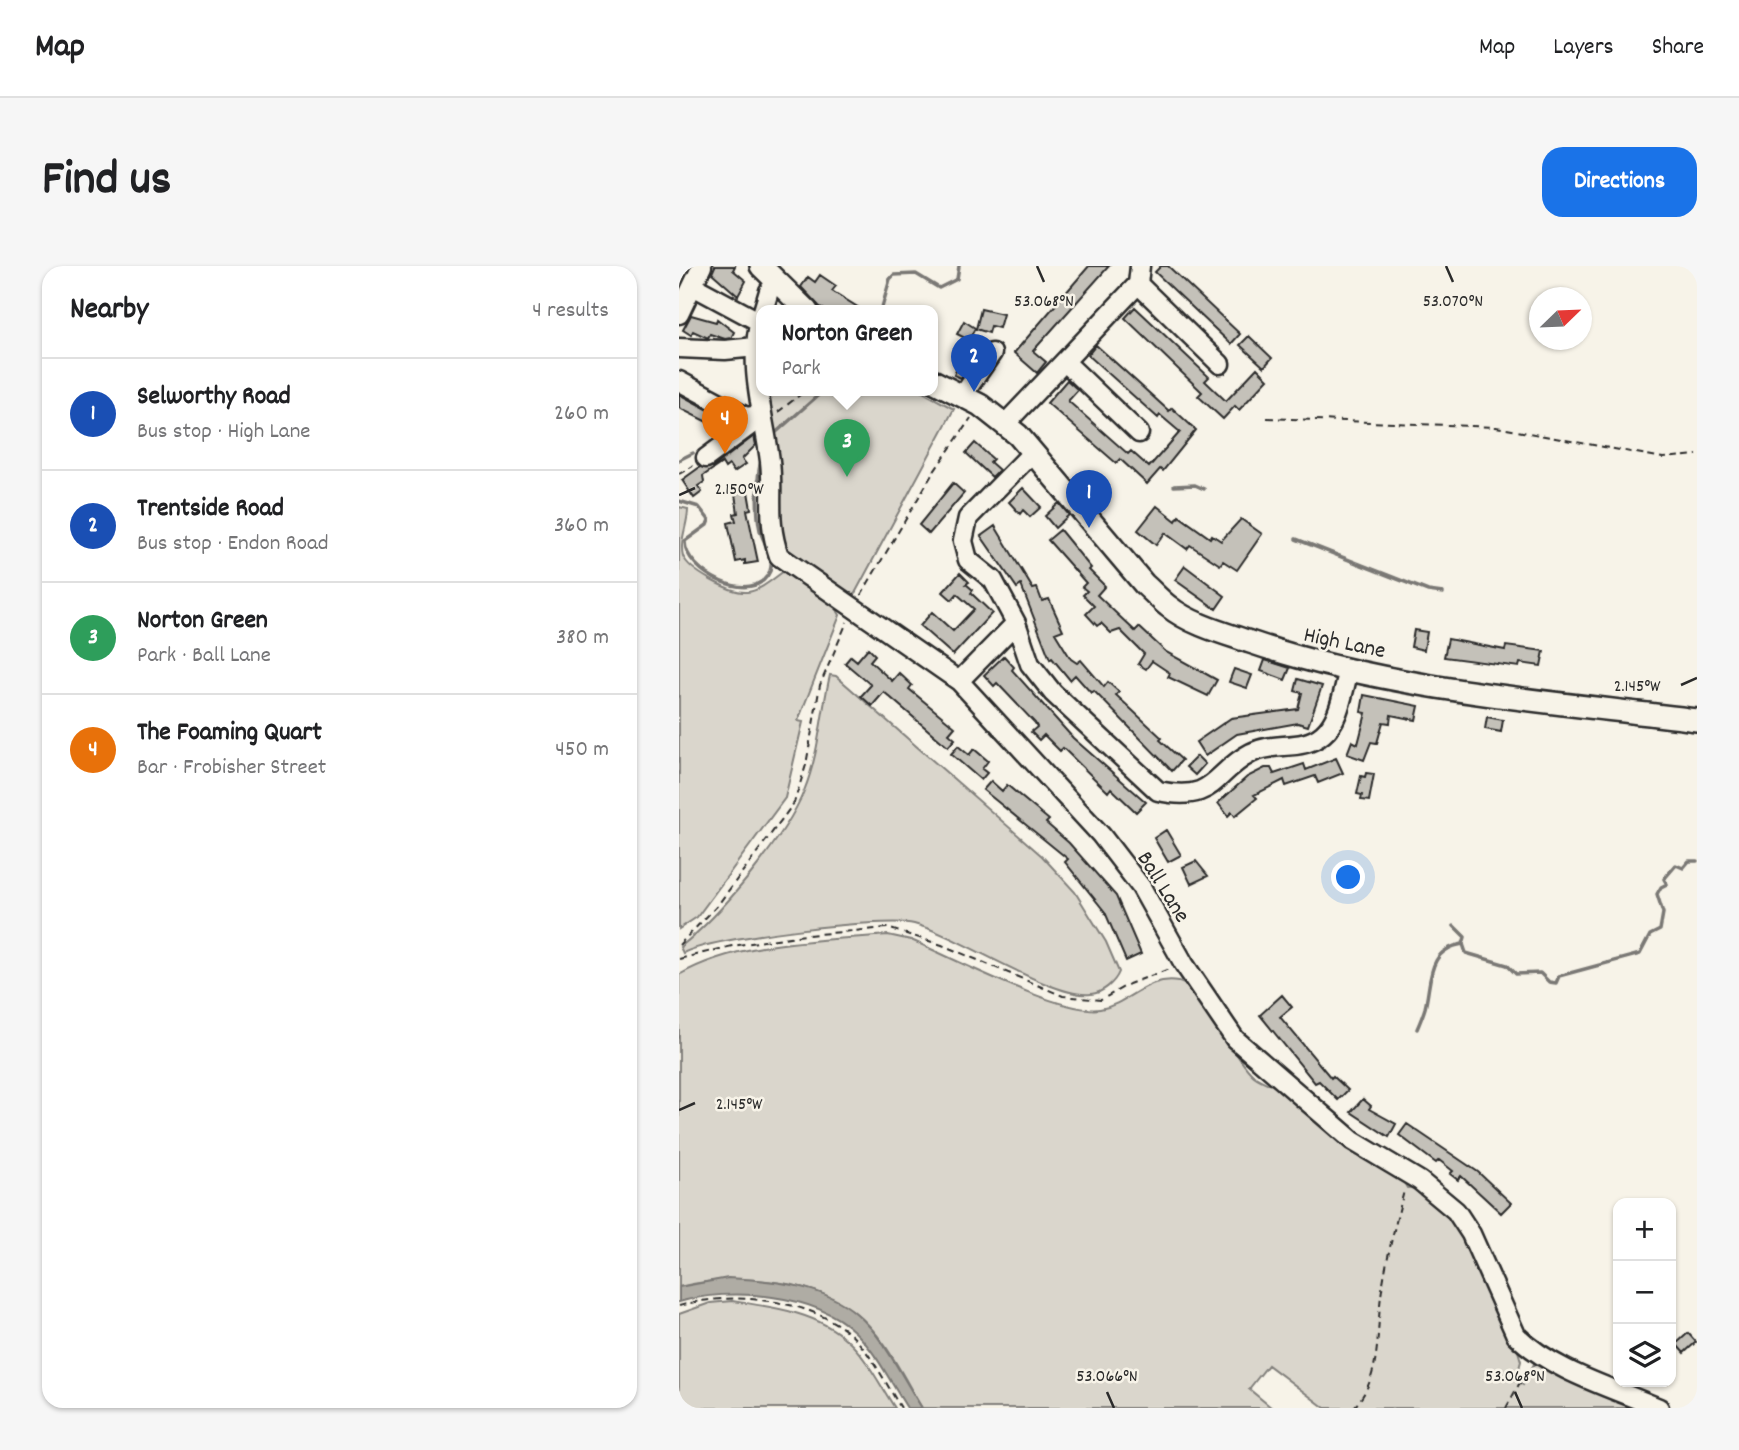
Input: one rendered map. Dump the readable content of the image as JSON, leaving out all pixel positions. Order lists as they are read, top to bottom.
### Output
{
  "streets": {
    "main road": ["High Lane"],
    "street": ["Ball Lane"]
  },
  "north": "top right",
  "page": {
    "header": "Map",
    "nav": ["Map", "Layers", "Share"],
    "title": "Find us",
    "buttons": "Directions",
    "heading": ["Nearby", "4 results"],
    "popup": ["Norton Green", "Park"],
    "pins": [
      "2",
      "4",
      "3",
      "1"
    ],
    "list": [
      {
        "mark": "1",
        "name": "Selworthy Road",
        "note": "Bus stop · High Lane",
        "value": "260 m"
      },
      {
        "mark": "2",
        "name": "Trentside Road",
        "note": "Bus stop · Endon Road",
        "value": "360 m"
      },
      {
        "mark": "3",
        "name": "Norton Green",
        "note": "Park · Ball Lane",
        "value": "380 m"
      },
      {
        "mark": "4",
        "name": "The Foaming Quart",
        "note": "Bar · Frobisher Street",
        "value": "450 m"
      }
    ],
    "map_buttons": ["+", "−"]
  },
  "coordinates": [
    "53.068°N",
    "53.070°N",
    "2.150°W",
    "2.145°W",
    "53.066°N"
  ]
}
